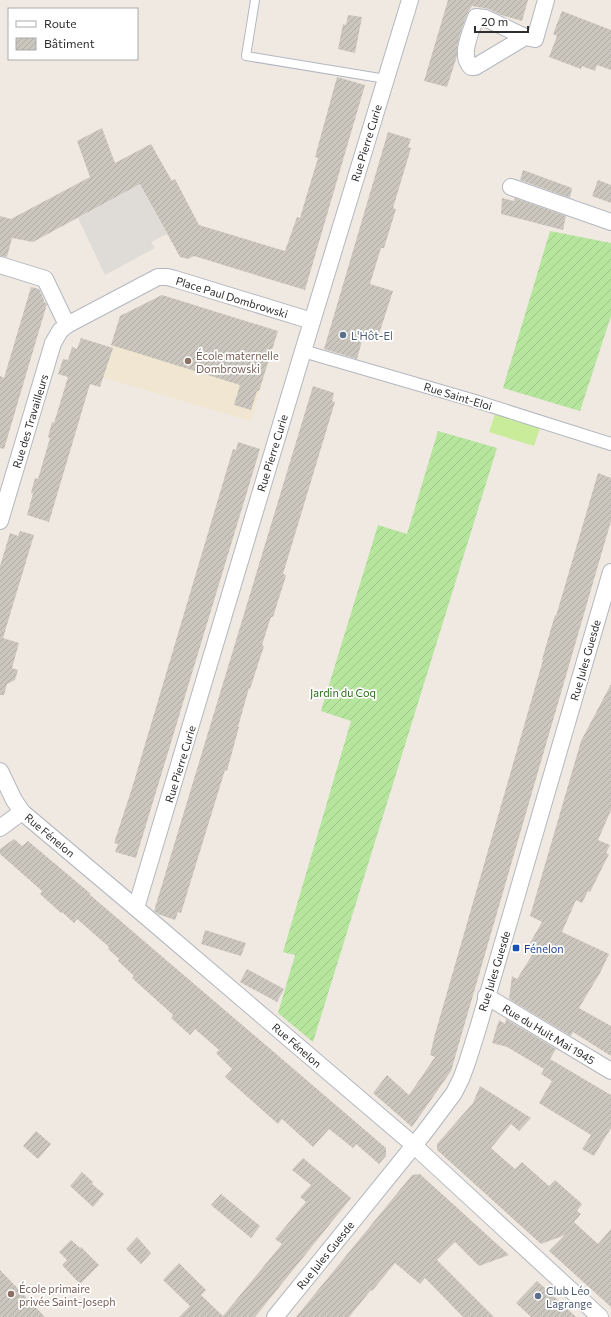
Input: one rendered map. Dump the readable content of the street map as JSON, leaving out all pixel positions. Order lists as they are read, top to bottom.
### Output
{
  "streets": {
    "street": [
      "Rue Pierre Curie",
      "Place Paul Dombrowski",
      "Rue Saint-Eloi",
      "Rue des Travailleurs",
      "Rue Jules Guesde",
      "Rue Fénelon",
      "Rue du Huit Mai 1945"
    ]
  },
  "crossings": [
    ["Rue Pierre Curie", "Place Paul Dombrowski"],
    ["Rue Pierre Curie", "Rue Saint-Eloi"],
    ["Rue Pierre Curie", "Rue Fénelon"],
    ["Place Paul Dombrowski", "Rue des Travailleurs"],
    ["Rue Jules Guesde", "Rue Fénelon"],
    ["Rue Jules Guesde", "Rue du Huit Mai 1945"]
  ],
  "parks": ["Jardin du Coq"],
  "places": {
    "other": [
      "L'Hôt-El",
      "École maternelle Dombrowski",
      "École primaire privée Saint-Joseph",
      "Club Léo Lagrange"
    ],
    "transit": ["Fénelon"]
  },
  "legend": ["Route", "Bâtiment"],
  "scale_bar": "20 m"
}
